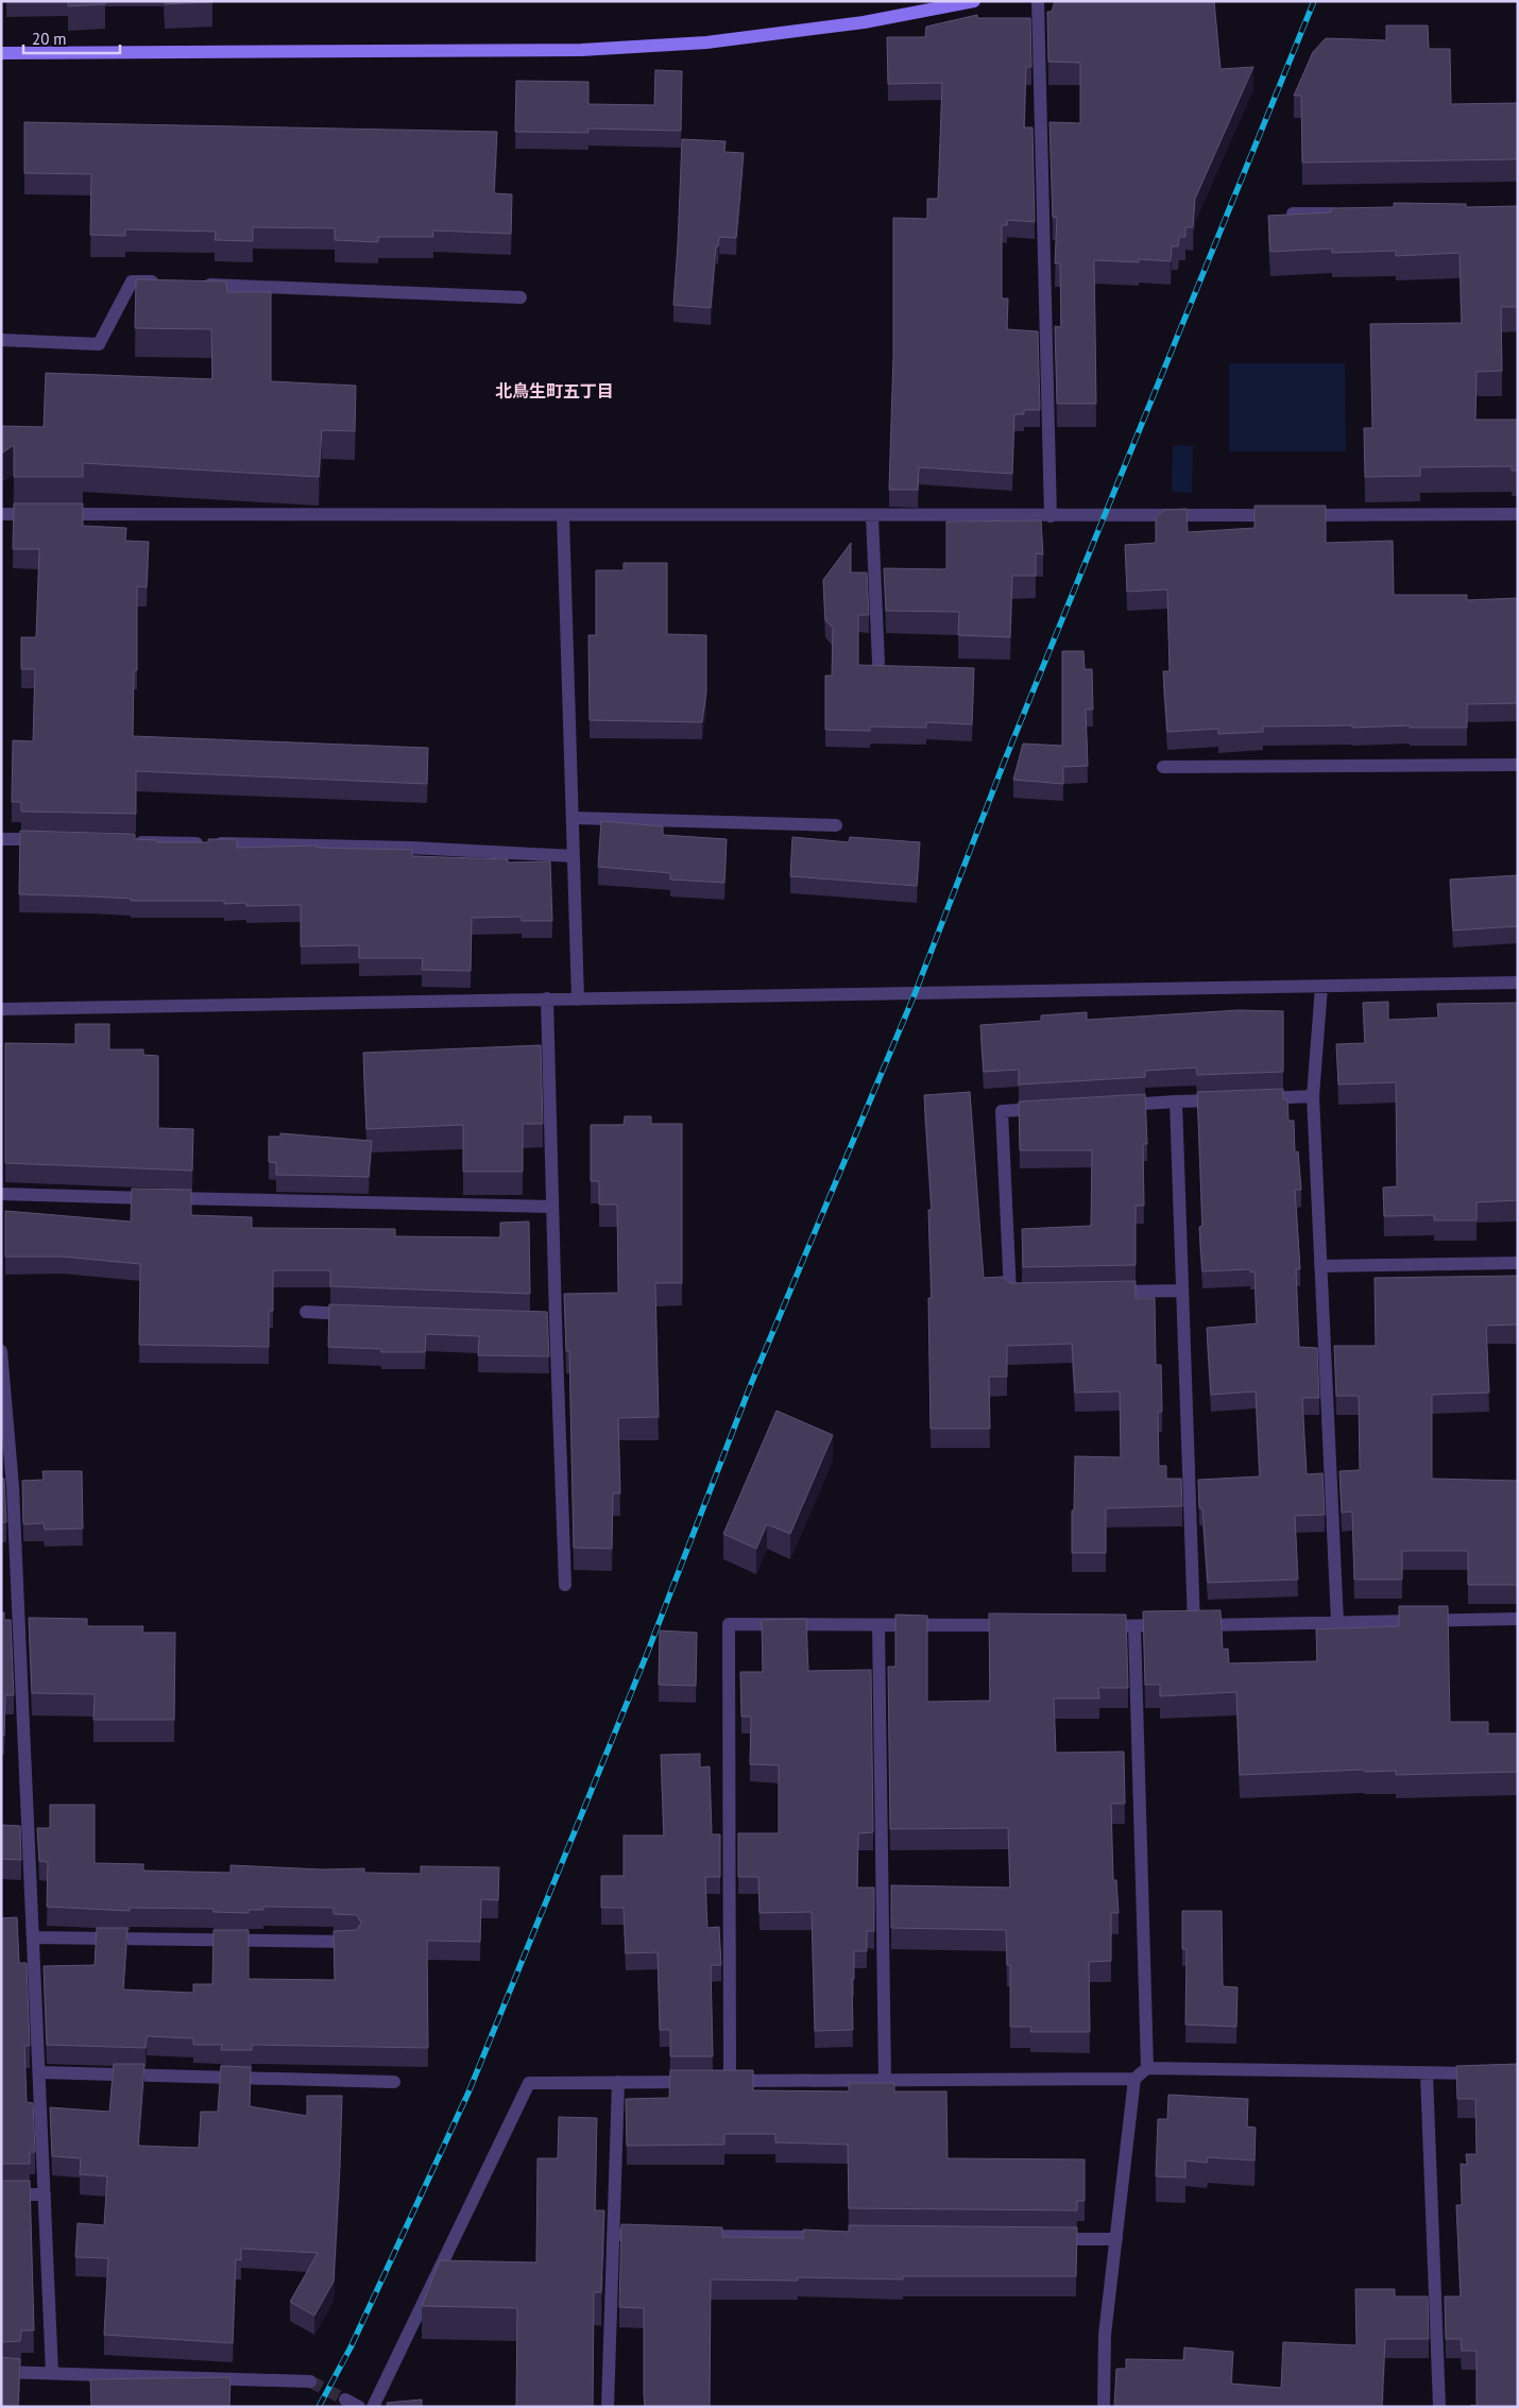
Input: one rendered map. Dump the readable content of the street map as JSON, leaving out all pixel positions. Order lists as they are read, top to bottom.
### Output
{
  "districts": ["北鳥生町五丁目"],
  "scale_bar": "20 m"
}
